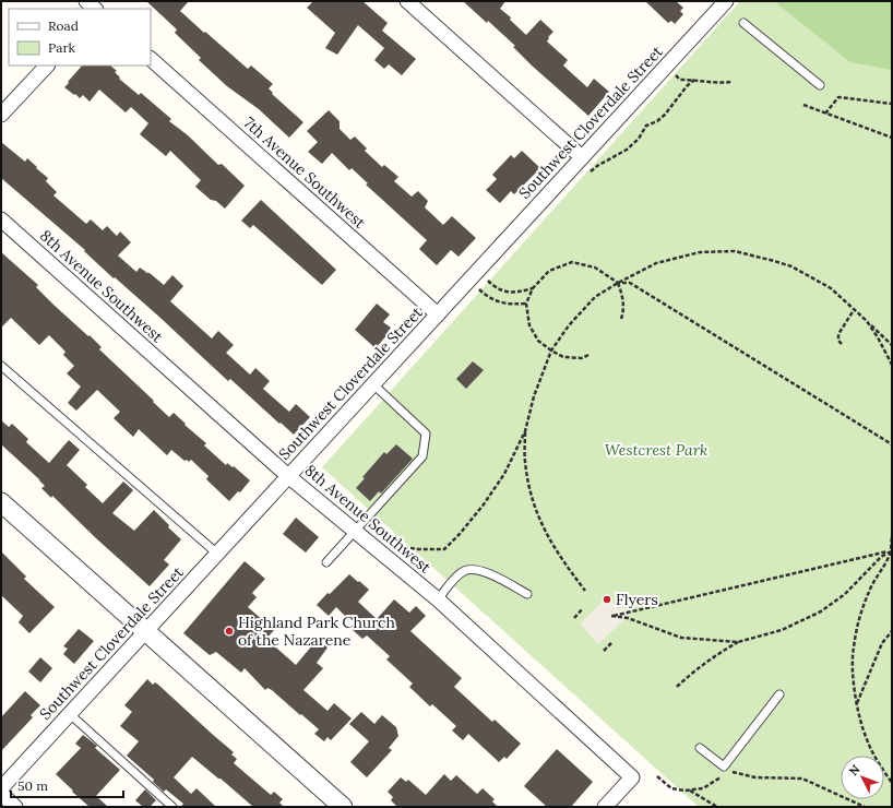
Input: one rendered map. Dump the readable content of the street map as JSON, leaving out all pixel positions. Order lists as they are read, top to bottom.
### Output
{
  "streets": {
    "street": ["Southwest Cloverdale Street", "7th Avenue Southwest", "8th Avenue Southwest"]
  },
  "crossings": [
    ["Southwest Cloverdale Street", "7th Avenue Southwest"],
    ["Southwest Cloverdale Street", "8th Avenue Southwest"]
  ],
  "parks": ["Westcrest Park"],
  "places": ["Flyers", "Highland Park Church of the Nazarene"],
  "legend": ["Road", "Park"],
  "scale_bar": "50 m",
  "north": "top left"
}
